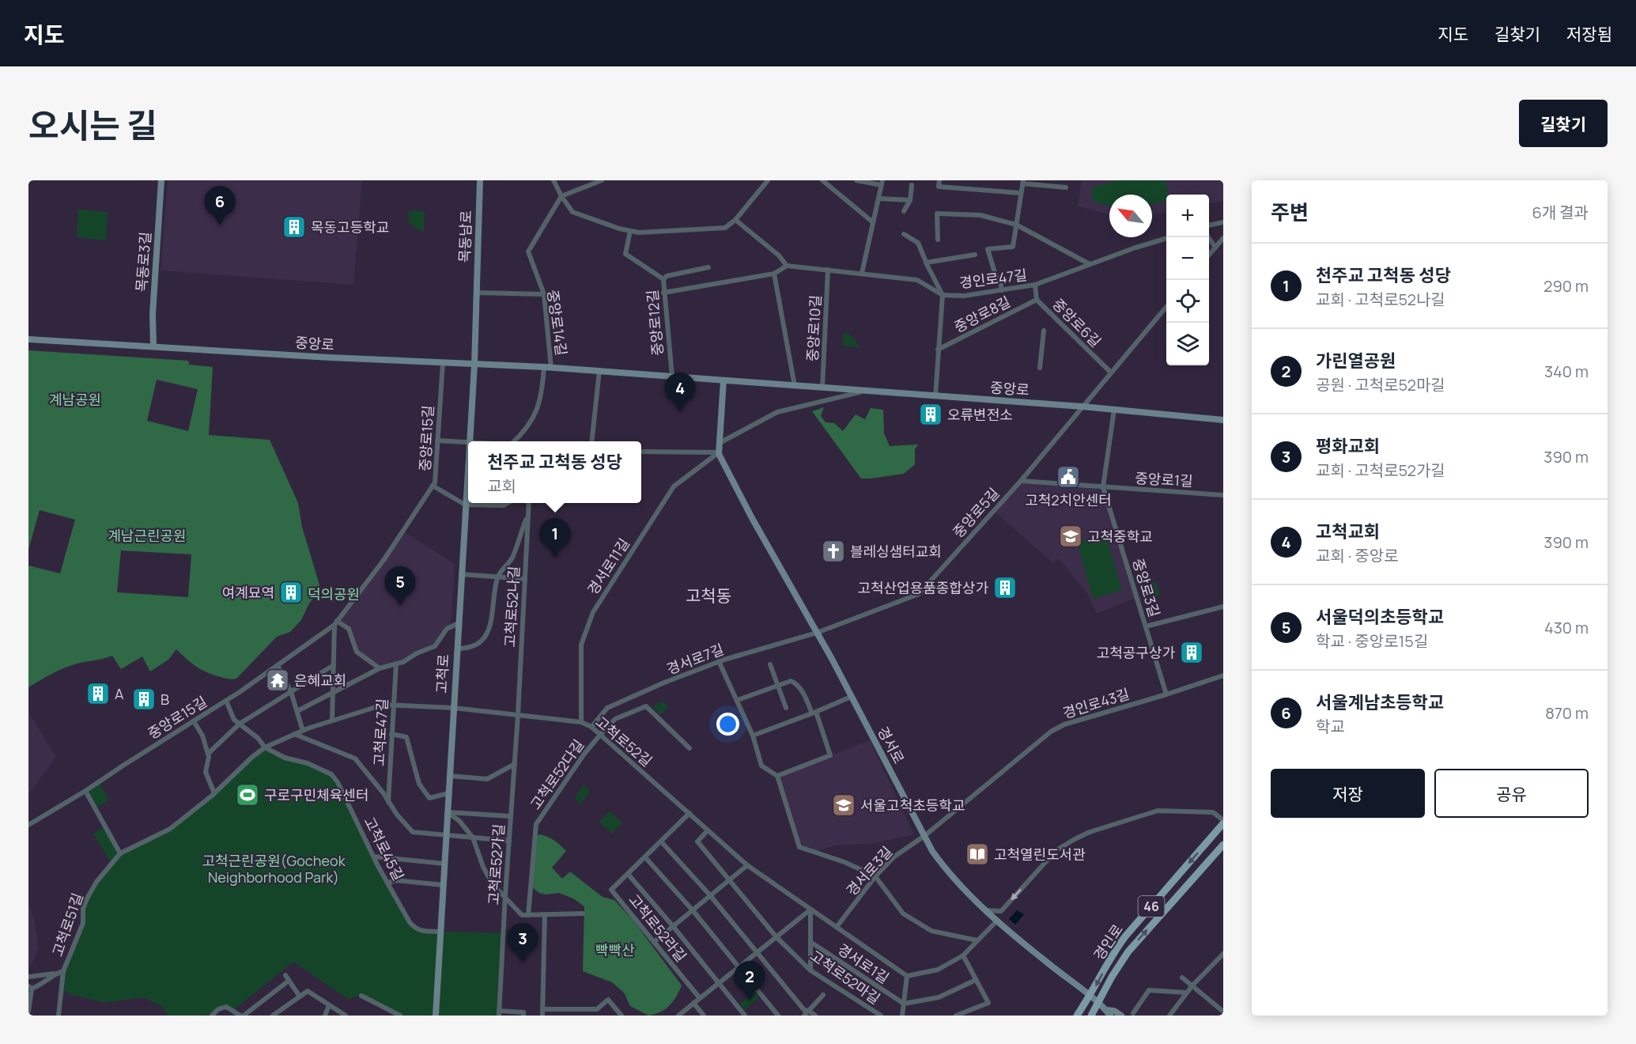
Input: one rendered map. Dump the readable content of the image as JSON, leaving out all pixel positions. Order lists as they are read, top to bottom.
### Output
{
  "streets": {
    "main road": [
      "목동남로",
      "목동로3길",
      "중앙로",
      "고척로",
      "경서로",
      "46",
      "경인로"
    ],
    "street": [
      "경인로47길",
      "중앙로8길",
      "중앙로14길",
      "중앙로12길",
      "중앙로6길",
      "중앙로10길",
      "중앙로15길",
      "중앙로1길",
      "중앙로5길",
      "경서로11길",
      "중앙로3길",
      "고척로52나길",
      "경서로7길",
      "경인로43길",
      "고척로47길",
      "고척로52길",
      "고척로52다길",
      "고척로45길",
      "고척로52가길",
      "경서로3길",
      "고척로51길",
      "고척로52라길",
      "경서로1길",
      "고척로52마길"
    ]
  },
  "crossings": [
    ["목동남로", "중앙로"],
    ["목동남로", "고척로"],
    ["목동로3길", "중앙로"],
    ["경인로47길", "중앙로8길"],
    ["경인로47길", "중앙로6길"],
    ["경인로47길", "중앙로10길"],
    ["중앙로8길", "중앙로6길"],
    ["중앙로8길", "중앙로"],
    ["중앙로14길", "중앙로"],
    ["중앙로12길", "중앙로"],
    ["중앙로10길", "중앙로"],
    ["중앙로", "중앙로15길"],
    ["중앙로", "중앙로5길"],
    ["중앙로", "중앙로3길"],
    ["중앙로", "고척로"],
    ["중앙로15길", "고척로45길"],
    ["중앙로1길", "중앙로3길"],
    ["중앙로5길", "경서로7길"],
    ["중앙로5길", "경서로"],
    ["경서로11길", "고척로52길"],
    ["경서로11길", "경서로"],
    ["중앙로3길", "경인로43길"],
    ["고척로52나길", "고척로52길"],
    ["고척로52나길", "고척로52가길"],
    ["경서로7길", "고척로52길"],
    ["경서로7길", "경서로"],
    ["고척로", "고척로47길"],
    ["고척로", "고척로52길"],
    ["고척로", "고척로45길"],
    ["고척로", "고척로51길"],
    ["경인로43길", "경서로"],
    ["경인로43길", "경서로3길"],
    ["고척로47길", "고척로51길"],
    ["고척로52길", "고척로52다길"],
    ["고척로52길", "고척로52가길"],
    ["고척로52길", "경서로3길"],
    ["고척로52길", "고척로51길"],
    ["고척로52길", "고척로52라길"],
    ["고척로52길", "경서로1길"],
    ["경서로", "경서로3길"],
    ["경서로", "경인로"],
    ["경서로", "경서로1길"],
    ["고척로45길", "고척로51길"]
  ],
  "districts": ["고척동"],
  "parks": [
    "계남공원",
    "계남근린공원",
    "덕의공원",
    "고척근린공원(Gocheok Neighborhood Park)",
    "빡빡산"
  ],
  "places": {
    "building": [
      "목동고등학교",
      "오류변전소",
      "고척산업용품종합상가",
      "여계묘역",
      "고척공구상가",
      "A",
      "B"
    ],
    "public building": ["고척2치안센터"],
    "school or university": ["고척중학교", "서울고척초등학교"],
    "church": ["블레싱샘터교회"],
    "temple": ["은혜교회"],
    "sports": ["구로구민체육센터"],
    "library": ["고척열린도서관"]
  },
  "north": "top left",
  "page": {
    "header": "지도",
    "nav": ["지도", "길찾기", "저장됨"],
    "title": "오시는 길",
    "buttons": [
      "길찾기",
      ["저장", "공유"]
    ],
    "heading": ["주변", "6개 결과"],
    "pins": [
      "6",
      "4",
      "1",
      "5",
      "3",
      "2"
    ],
    "map_buttons": ["+", "−"],
    "list": [
      {
        "mark": "1",
        "name": "천주교 고척동 성당",
        "note": "교회 · 고척로52나길",
        "value": "290 m"
      },
      {
        "mark": "2",
        "name": "가린열공원",
        "note": "공원 · 고척로52마길",
        "value": "340 m"
      },
      {
        "mark": "3",
        "name": "평화교회",
        "note": "교회 · 고척로52가길",
        "value": "390 m"
      },
      {
        "mark": "4",
        "name": "고척교회",
        "note": "교회 · 중앙로",
        "value": "390 m"
      },
      {
        "mark": "5",
        "name": "서울덕의초등학교",
        "note": "학교 · 중앙로15길",
        "value": "430 m"
      },
      {
        "mark": "6",
        "name": "서울계남초등학교",
        "note": "학교",
        "value": "870 m"
      }
    ],
    "popup": ["천주교 고척동 성당", "교회"]
  }
}
